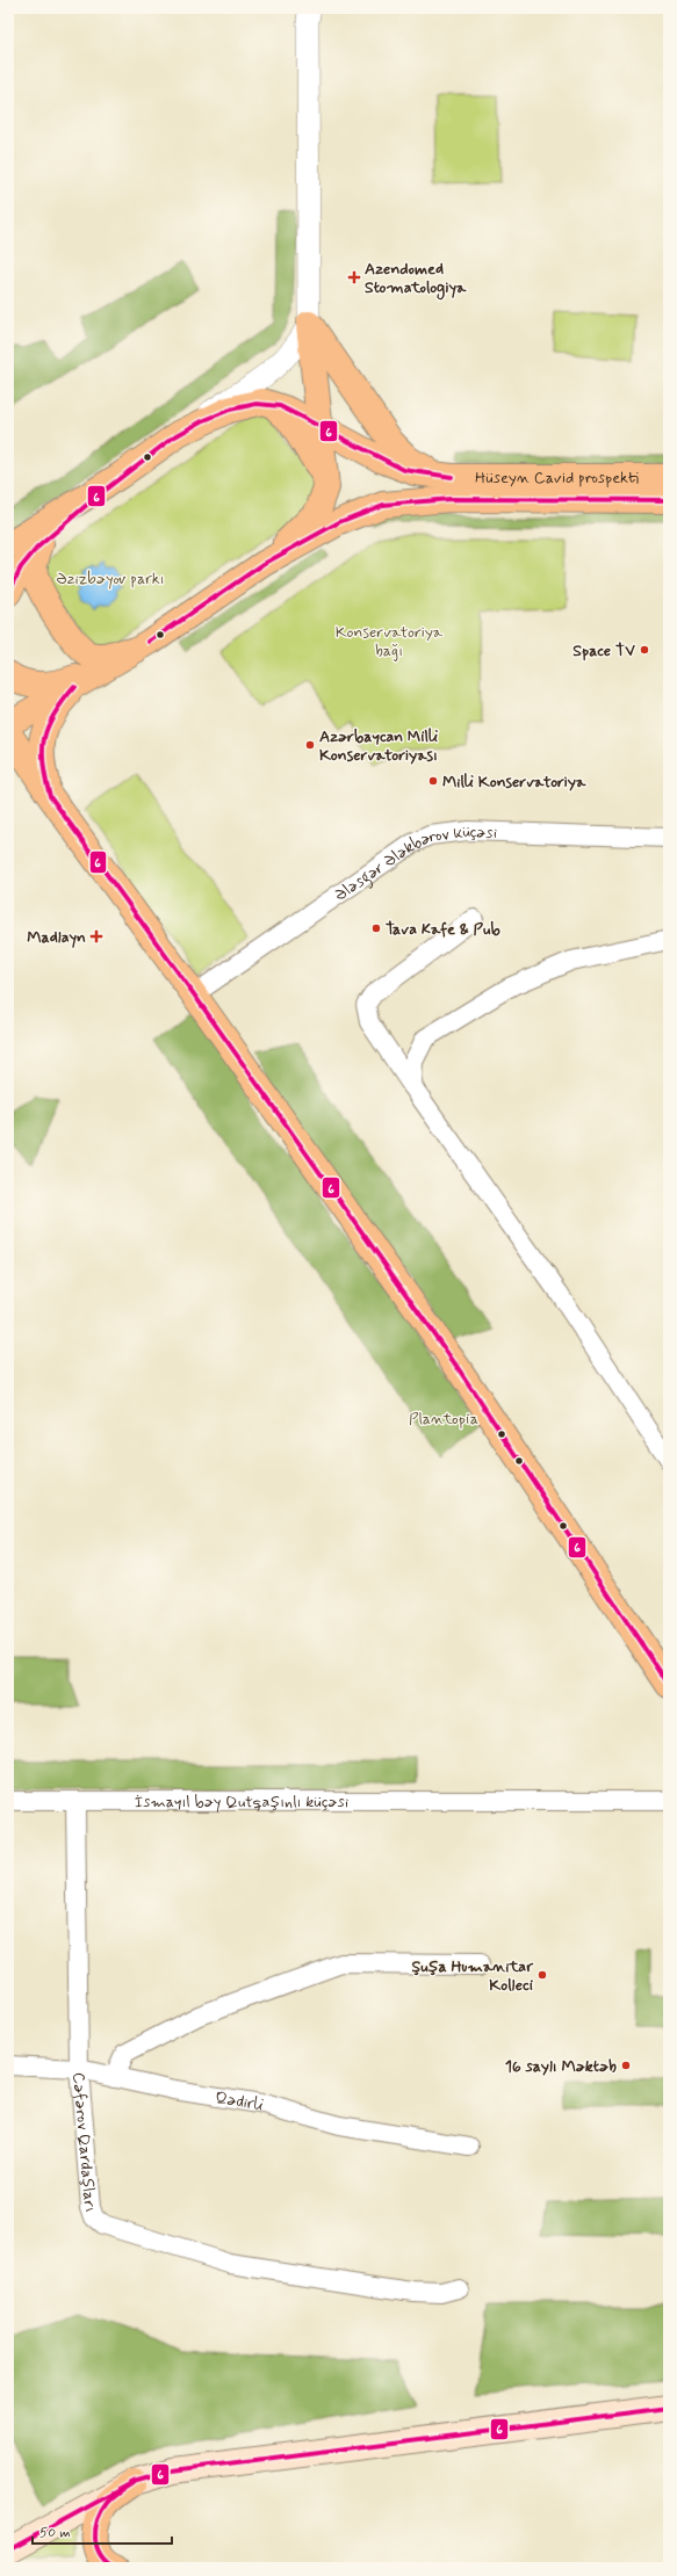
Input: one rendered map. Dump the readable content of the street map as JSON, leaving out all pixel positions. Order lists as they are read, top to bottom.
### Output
{
  "streets": {
    "main road": ["Hüseyn Cavid prospekti"],
    "street": [
      "Ələsgər Ələkbərov küçəsi",
      "İsmayıl bəy Qutqaşınlı küçəsi",
      "Qədirli",
      "Cəfərov Qardaşları"
    ]
  },
  "crossings": [
    ["İsmayıl bəy Qutqaşınlı küçəsi", "Cəfərov Qardaşları"],
    ["Qədirli", "Cəfərov Qardaşları"]
  ],
  "parks": ["Əzizbəyov parkı", "Konservatoriya bağı", "Plantopia"],
  "places": {
    "health": ["Azendomed Stomatologiya", "Madlayn"],
    "other": [
      "Space TV",
      "Azərbaycan Milli Konservatoriyası",
      "Milli Konservatoriya",
      "Tava Kafe & Pub",
      "Şuşa Humanitar Kolleci",
      "16 saylı Məktəb"
    ]
  },
  "lines": ["transit line 6"],
  "scale_bar": "50 m"
}
